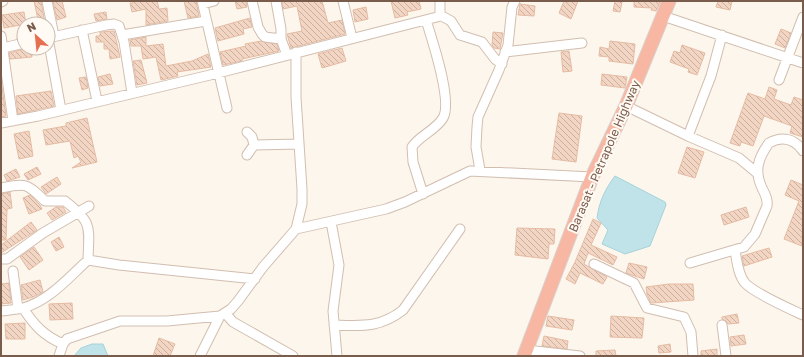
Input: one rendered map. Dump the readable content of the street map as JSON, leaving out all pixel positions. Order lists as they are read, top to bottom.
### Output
{
  "streets": {
    "highway": ["Barasat - Petrapole Highway"]
  },
  "north": "top left"
}
